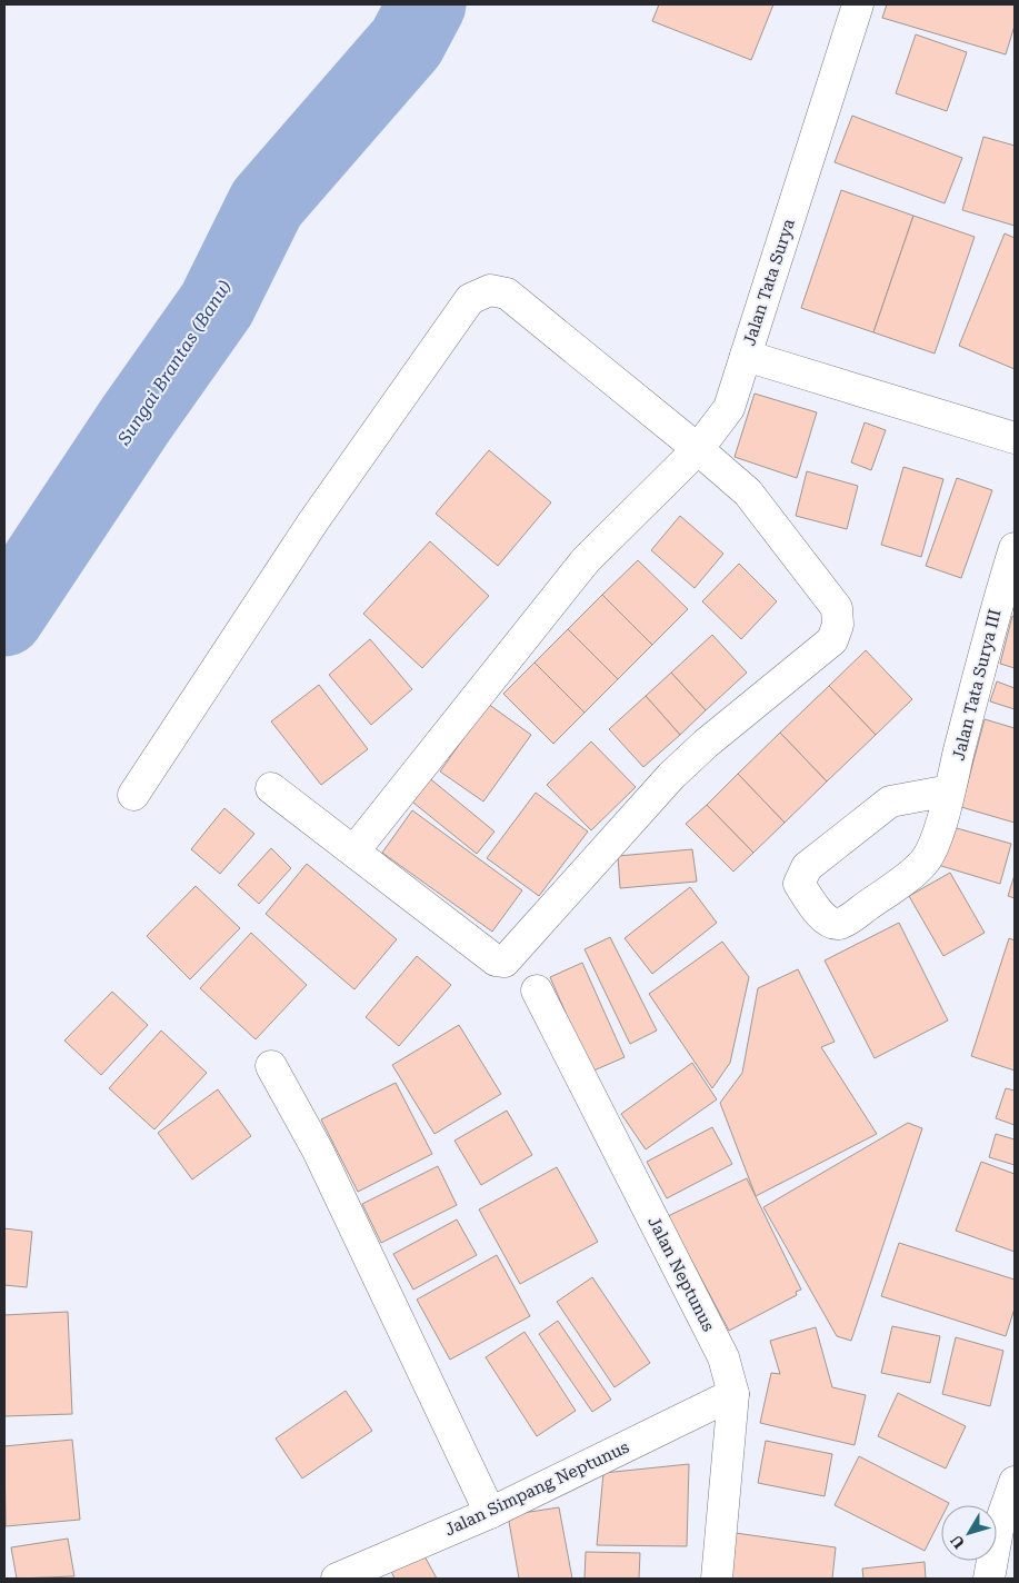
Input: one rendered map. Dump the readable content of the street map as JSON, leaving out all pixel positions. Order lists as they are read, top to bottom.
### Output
{
  "streets": {
    "street": [
      "Jalan Tata Surya",
      "Jalan Tata Surya III",
      "Jalan Neptunus",
      "Jalan Simpang Neptunus"
    ]
  },
  "crossings": [
    ["Jalan Neptunus", "Jalan Simpang Neptunus"]
  ],
  "water": ["Sungai Brantas (Banu)"],
  "north": "bottom left"
}
